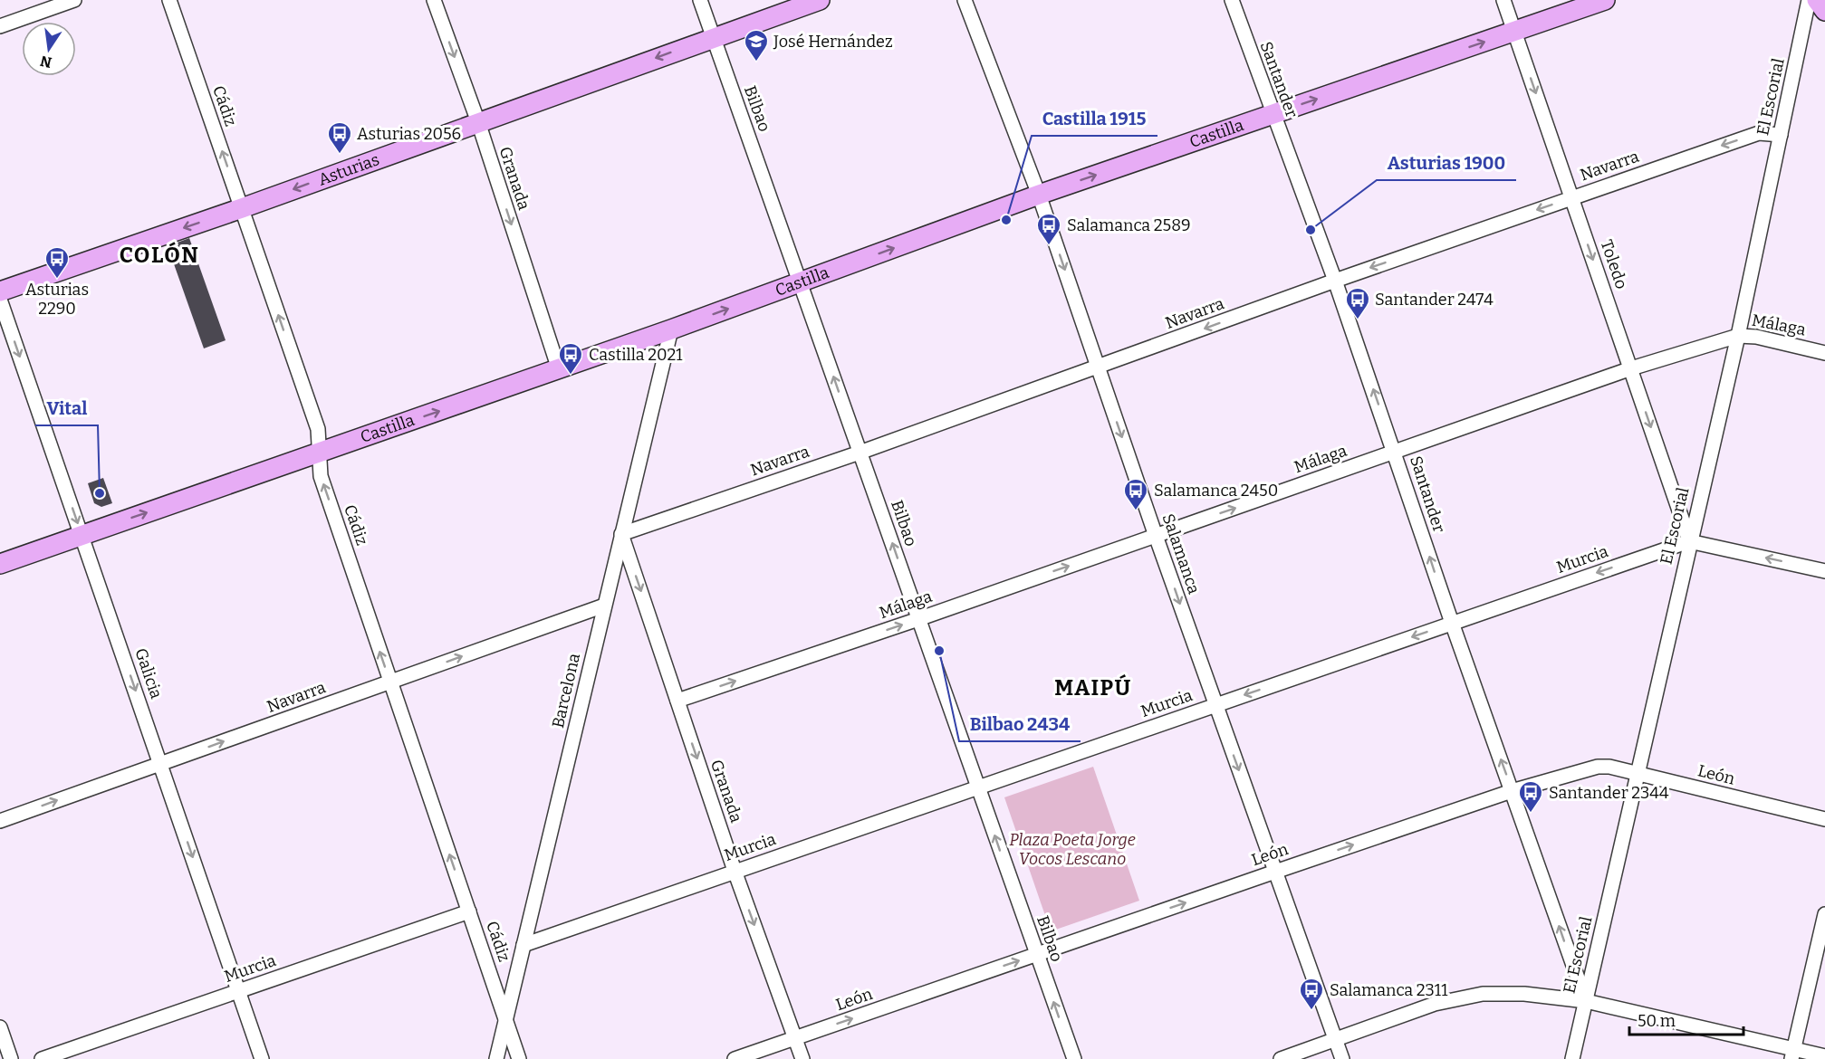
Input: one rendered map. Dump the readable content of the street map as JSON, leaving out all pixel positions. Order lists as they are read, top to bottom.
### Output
{
  "streets": {
    "street": [
      "Santander",
      "El Escorial",
      "Cádiz",
      "Bilbao",
      "Castilla",
      "Navarra",
      "Asturias",
      "Granada",
      "Toledo",
      "Málaga",
      "Salamanca",
      "Murcia",
      "Galicia",
      "Barcelona",
      "León"
    ]
  },
  "crossings": [
    ["Santander", "El Escorial"],
    ["Santander", "Castilla"],
    ["Santander", "Navarra"],
    ["Santander", "Málaga"],
    ["Santander", "Murcia"],
    ["Santander", "León"],
    ["El Escorial", "Navarra"],
    ["El Escorial", "Toledo"],
    ["El Escorial", "Málaga"],
    ["El Escorial", "Murcia"],
    ["El Escorial", "León"],
    ["Cádiz", "Castilla"],
    ["Cádiz", "Navarra"],
    ["Cádiz", "Asturias"],
    ["Cádiz", "Murcia"],
    ["Cádiz", "Barcelona"],
    ["Bilbao", "Castilla"],
    ["Bilbao", "Navarra"],
    ["Bilbao", "Asturias"],
    ["Bilbao", "Málaga"],
    ["Bilbao", "Murcia"],
    ["Bilbao", "León"],
    ["Castilla", "Granada"],
    ["Castilla", "Toledo"],
    ["Castilla", "Salamanca"],
    ["Castilla", "Galicia"],
    ["Castilla", "Barcelona"],
    ["Navarra", "Granada"],
    ["Navarra", "Toledo"],
    ["Navarra", "Salamanca"],
    ["Navarra", "Galicia"],
    ["Navarra", "Barcelona"],
    ["Asturias", "Granada"],
    ["Granada", "Málaga"],
    ["Granada", "Murcia"],
    ["Granada", "Barcelona"],
    ["Granada", "León"],
    ["Toledo", "Málaga"],
    ["Toledo", "Murcia"],
    ["Málaga", "Salamanca"],
    ["Salamanca", "Murcia"],
    ["Salamanca", "León"],
    ["Murcia", "Galicia"],
    ["Murcia", "Barcelona"]
  ],
  "one_way": [
    "Santander",
    "Cádiz",
    "Bilbao",
    "Castilla",
    "Asturias",
    "Granada",
    "Toledo",
    "Málaga",
    "Salamanca",
    "Galicia",
    "León"
  ],
  "districts": ["COLÓN", "MAIPÚ"],
  "parks": ["Plaza Poeta Jorge Vocos Lescano"],
  "places": {
    "school or university": ["José Hernández"],
    "bus stop": [
      "Asturias 2056",
      "Salamanca 2589",
      "Asturias 2290",
      "Santander 2474",
      "Castilla 2021",
      "Salamanca 2450",
      "Santander 2344",
      "Salamanca 2311"
    ],
    "other": [
      "Castilla 1915",
      "Asturias 1900",
      "Vital",
      "Bilbao 2434"
    ]
  },
  "scale_bar": "50 m",
  "north": "bottom"
}
